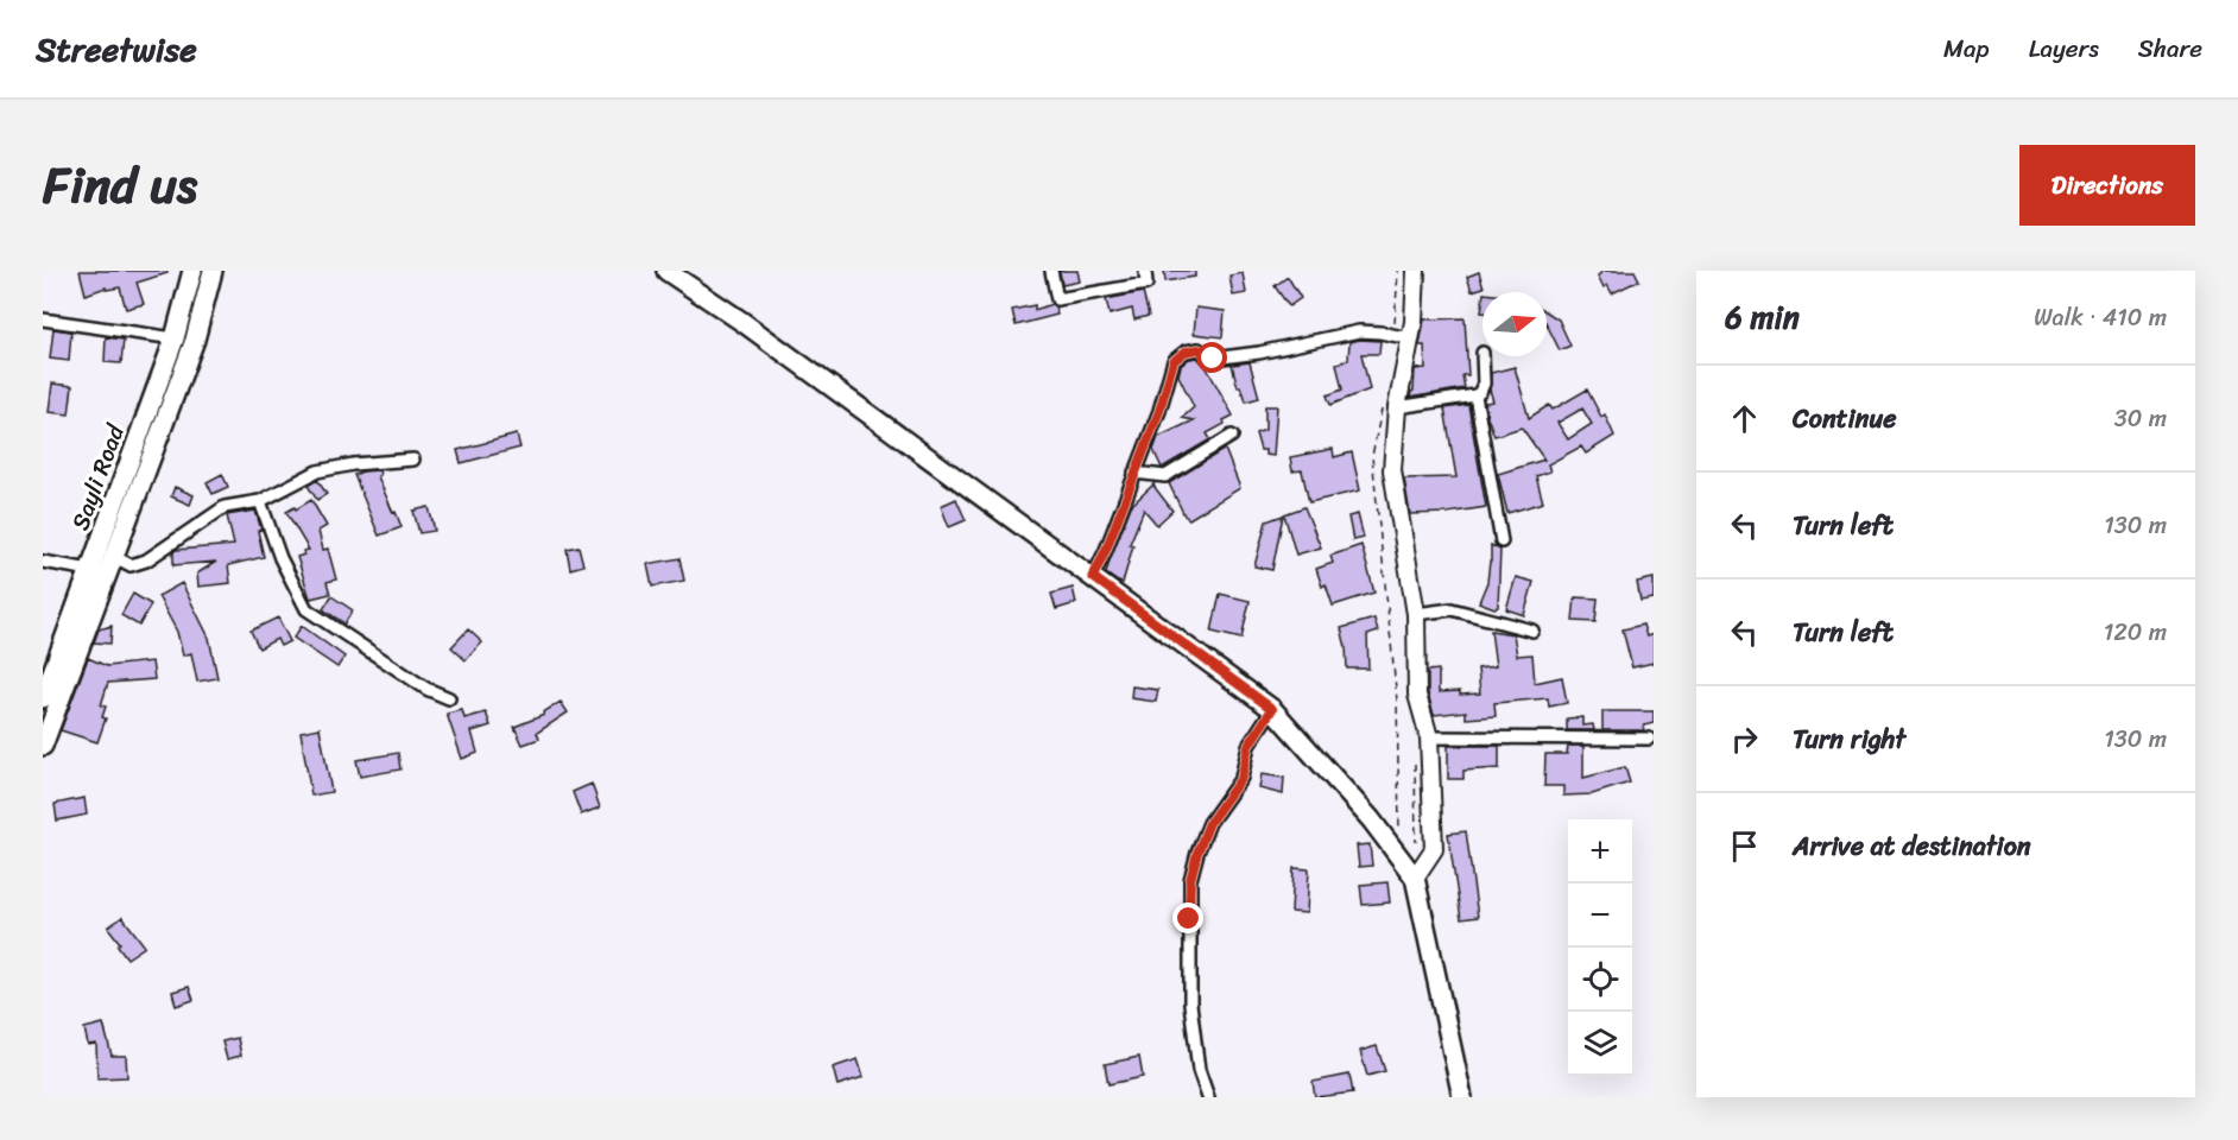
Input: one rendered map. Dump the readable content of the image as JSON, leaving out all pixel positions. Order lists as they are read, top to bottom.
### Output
{
  "streets": {
    "main road": ["Sayli Road"]
  },
  "north": "right",
  "page": {
    "header": "Streetwise",
    "nav": ["Map", "Layers", "Share"],
    "title": "Find us",
    "buttons": "Directions",
    "heading": ["6 min", "Walk · 410 m"],
    "list": [
      ["Continue", "30 m"],
      ["Turn left", "130 m"],
      ["Turn left", "120 m"],
      ["Turn right", "130 m"],
      "Arrive at destination"
    ],
    "map_buttons": ["+", "−"]
  }
}
